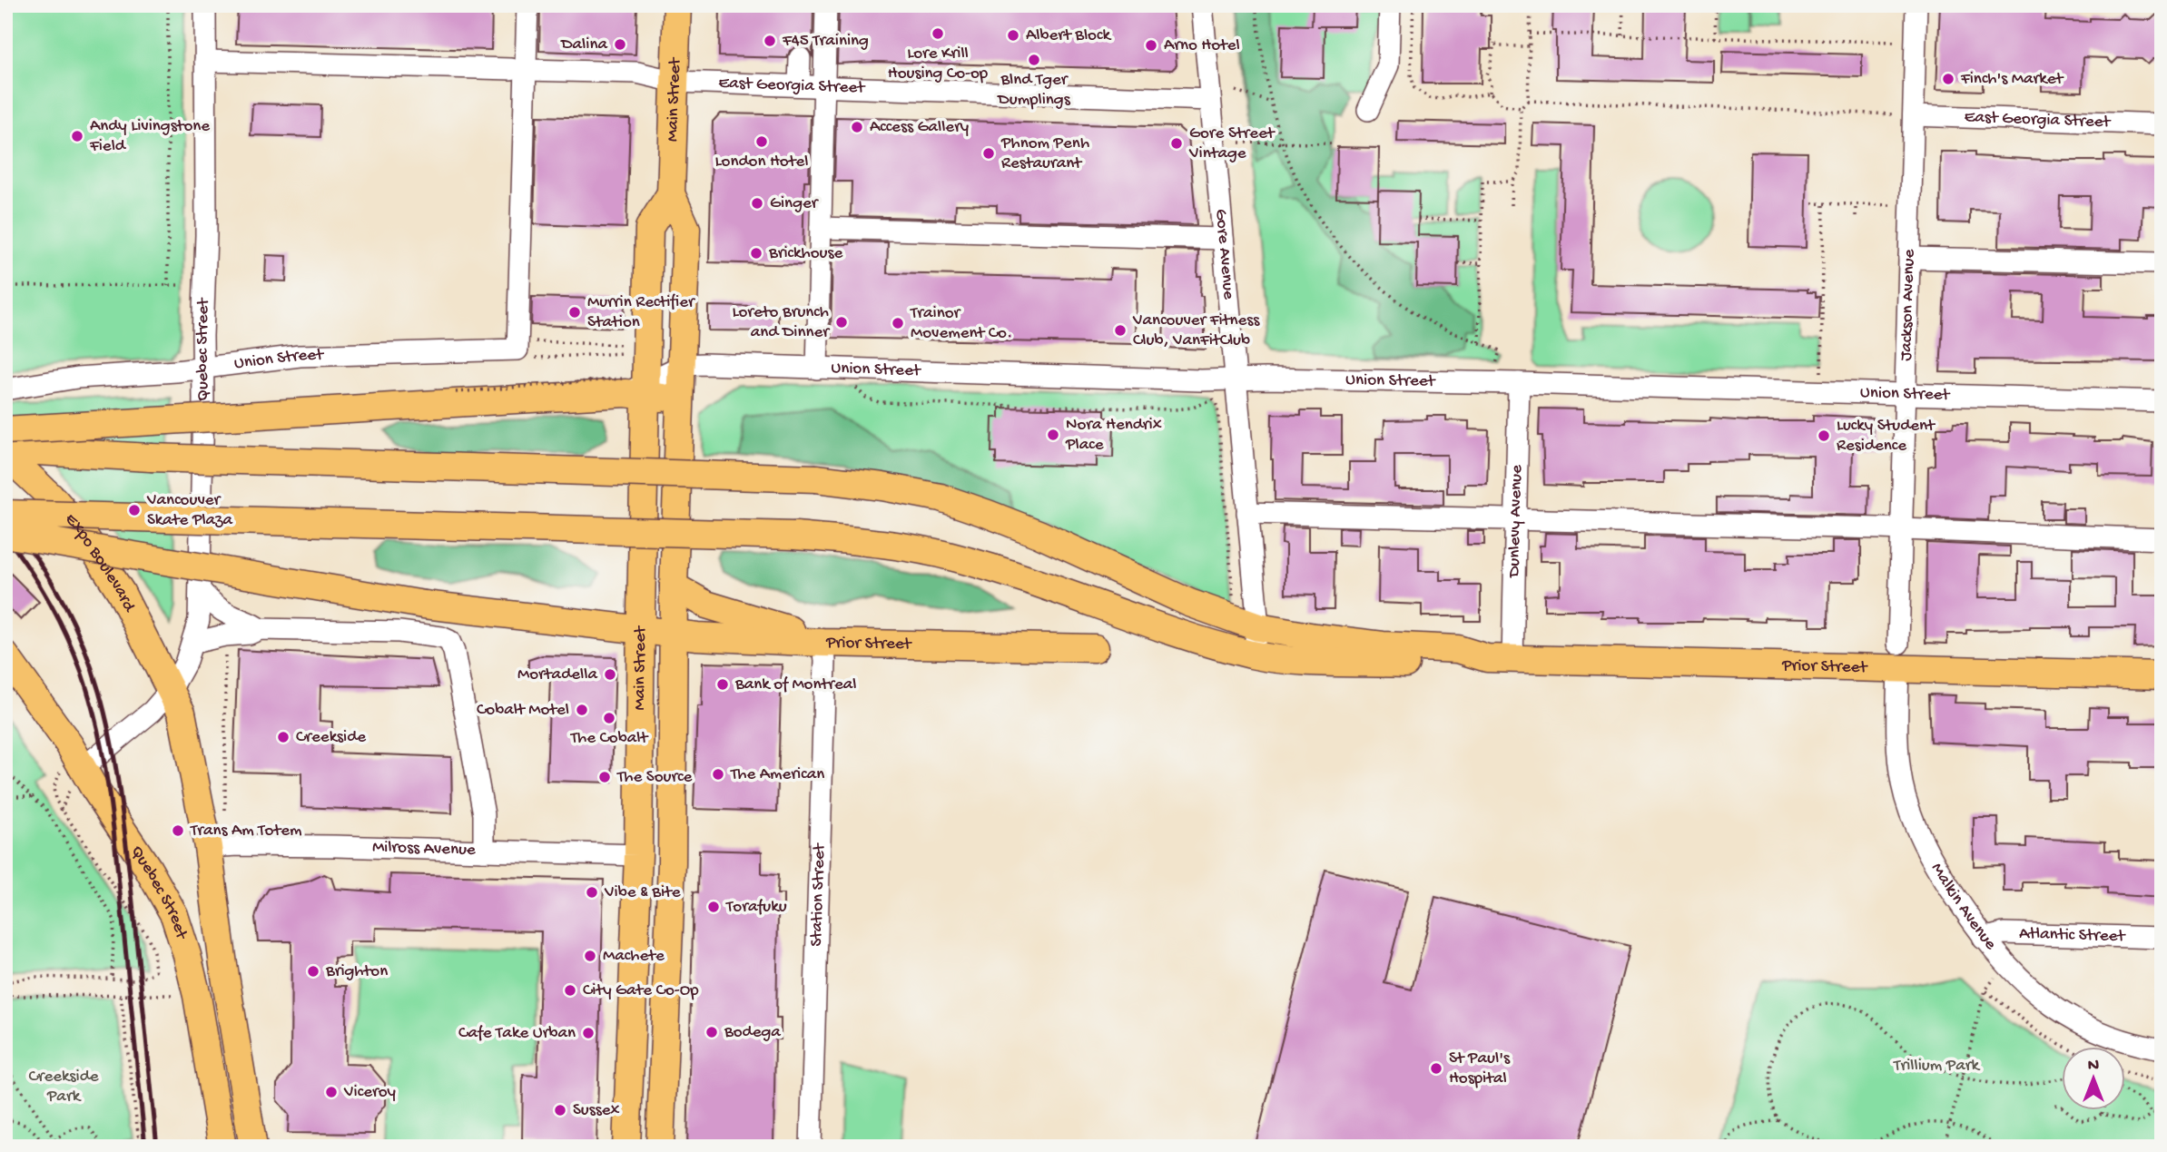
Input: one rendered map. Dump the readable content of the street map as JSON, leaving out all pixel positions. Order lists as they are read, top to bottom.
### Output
{
  "streets": {
    "main road": [
      "Main Street",
      "Quebec Street",
      "Expo Boulevard",
      "Prior Street"
    ],
    "street": [
      "East Georgia Street",
      "Gore Avenue",
      "Jackson Avenue",
      "Union Street",
      "Dunlevy Avenue",
      "Milross Avenue",
      "Station Street",
      "Malkin Avenue",
      "Atlantic Street"
    ]
  },
  "crossings": [
    ["East Georgia Street", "Main Street"],
    ["East Georgia Street", "Gore Avenue"],
    ["East Georgia Street", "Jackson Avenue"],
    ["East Georgia Street", "Quebec Street"],
    ["Main Street", "Union Street"],
    ["Main Street", "Prior Street"],
    ["Main Street", "Milross Avenue"],
    ["Gore Avenue", "Union Street"],
    ["Gore Avenue", "Prior Street"],
    ["Jackson Avenue", "Union Street"],
    ["Jackson Avenue", "Prior Street"],
    ["Jackson Avenue", "Malkin Avenue"],
    ["Quebec Street", "Union Street"],
    ["Quebec Street", "Expo Boulevard"],
    ["Union Street", "Dunlevy Avenue"],
    ["Dunlevy Avenue", "Prior Street"],
    ["Expo Boulevard", "Prior Street"],
    ["Prior Street", "Station Street"],
    ["Prior Street", "Malkin Avenue"],
    ["Malkin Avenue", "Atlantic Street"]
  ],
  "parks": ["Trillium Park", "Creekside Park"],
  "places": [
    "Lore Krill Housing Co-op",
    "Albert Block",
    "F45 Training",
    "Dalina",
    "Arno Hotel",
    "Blnd Tger Dumplings",
    "Finch's Market",
    "Access Gallery",
    "Andy Livingstone Field",
    "London Hotel",
    "Gore Street Vintage",
    "Phnom Penh Restaurant",
    "Ginger",
    "Brickhouse",
    "Murrin Rectifier Station",
    "Loreto Brunch and Dinner",
    "Trainor Movement Co.",
    "Vancouver Fitness Club, VanFitClub",
    "Nora Hendrix Place",
    "Lucky Student Residence",
    "Vancouver Skate Plaza",
    "Mortadella",
    "Bank of Montreal",
    "Cobalt Motel",
    "The Cobalt",
    "Creekside",
    "The American",
    "The Source",
    "Trans Am Totem",
    "Vibe & Bite",
    "Torafuku",
    "Machete",
    "Brighton",
    "City Gate Co-Op",
    "Bodega",
    "Cafe Take Urban",
    "St Paul's Hospital",
    "Viceroy",
    "Sussex"
  ],
  "north": "top"
}
